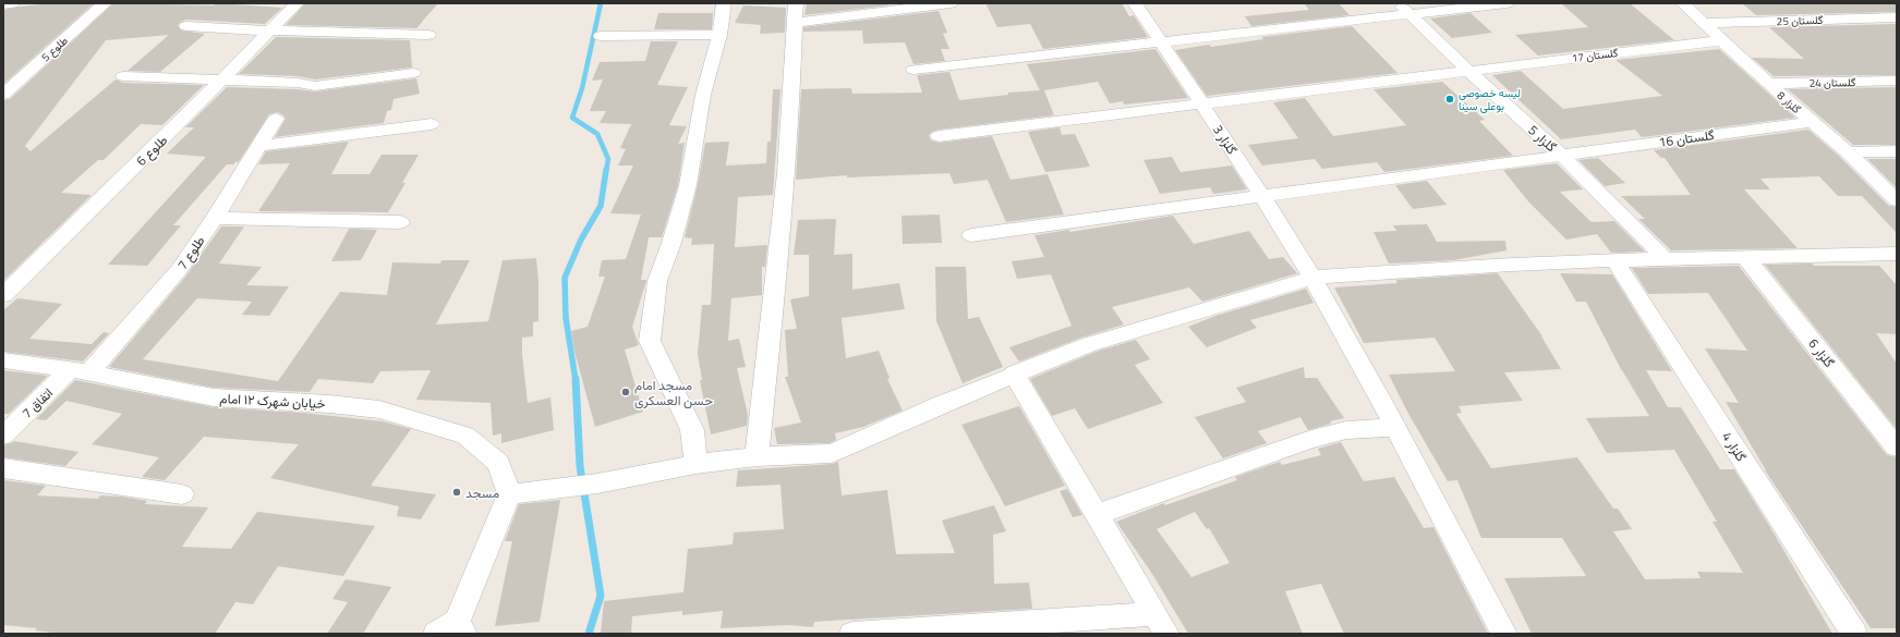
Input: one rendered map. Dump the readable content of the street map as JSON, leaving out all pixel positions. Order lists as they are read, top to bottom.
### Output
{
  "streets": {
    "street": [
      "گلستان 25",
      "طلوع 5",
      "گلستان 17",
      "گلستان 24",
      "گلزار 8",
      "گلزار 5",
      "گلستان 16",
      "گلزار 3",
      "طلوع 6",
      "طلوع 7",
      "گلزار 6",
      "خیابان شهرک ۱۲ امام",
      "اتفاق 7",
      "گلزار 4"
    ]
  },
  "crossings": [
    ["گلستان 25", "گلزار 8"],
    ["گلستان 17", "گلزار 8"],
    ["گلستان 17", "گلزار 5"],
    ["گلستان 17", "گلزار 3"],
    ["گلستان 24", "گلزار 8"],
    ["گلزار 8", "گلستان 16"],
    ["گلزار 5", "گلستان 16"],
    ["گلستان 16", "گلزار 3"],
    ["طلوع 7", "خیابان شهرک ۱۲ امام"],
    ["طلوع 7", "اتفاق 7"],
    ["خیابان شهرک ۱۲ امام", "اتفاق 7"]
  ],
  "places": ["لیسه خصوصی بوعلی سینا", "مسجد امام حسن العسکری", "مسجد"]
}
